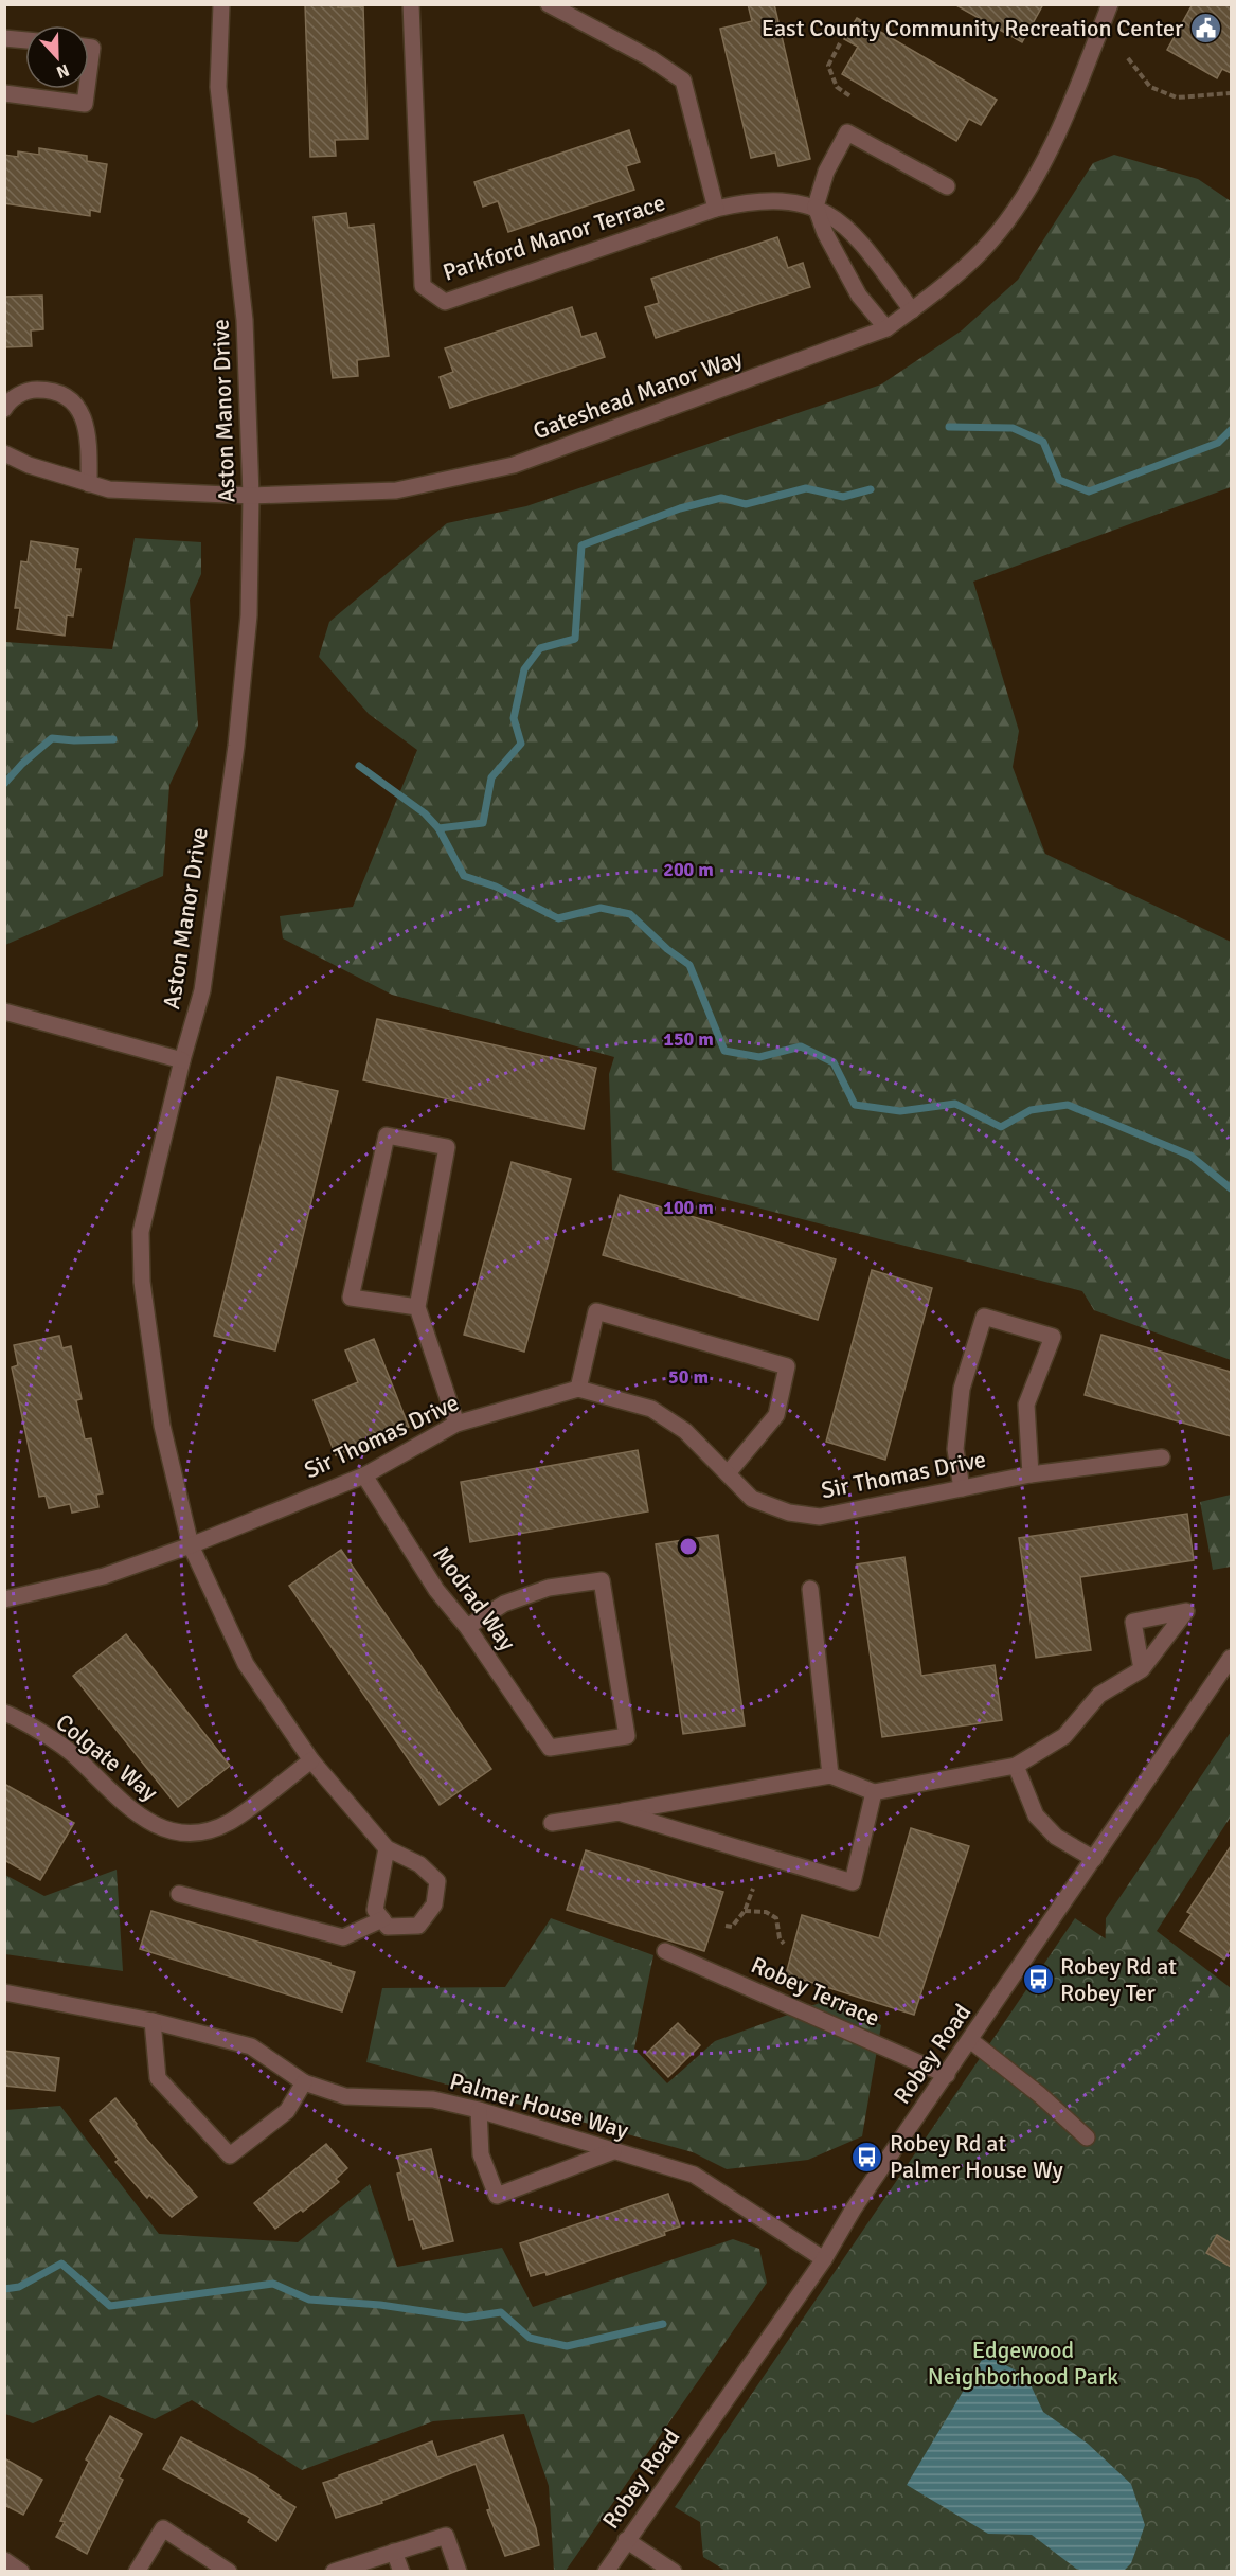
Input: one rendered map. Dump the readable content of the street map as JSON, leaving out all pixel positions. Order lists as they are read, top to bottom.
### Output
{
  "streets": {
    "street": [
      "Parkford Manor Terrace",
      "Gateshead Manor Way",
      "Aston Manor Drive",
      "Sir Thomas Drive",
      "Modrad Way",
      "Colgate Way",
      "Robey Terrace",
      "Robey Road",
      "Palmer House Way"
    ]
  },
  "crossings": [
    ["Gateshead Manor Way", "Aston Manor Drive"],
    ["Aston Manor Drive", "Sir Thomas Drive"],
    ["Aston Manor Drive", "Colgate Way"],
    ["Sir Thomas Drive", "Modrad Way"],
    ["Robey Terrace", "Robey Road"],
    ["Robey Road", "Palmer House Way"]
  ],
  "parks": ["Edgewood Neighborhood Park"],
  "places": {
    "public building": ["East County Community Recreation Center"],
    "bus stop": ["Robey Rd at Robey Ter", "Robey Rd at Palmer House Wy"]
  },
  "north": "bottom",
  "rings": [
    "200 m",
    "150 m",
    "100 m",
    "50 m"
  ]
}
